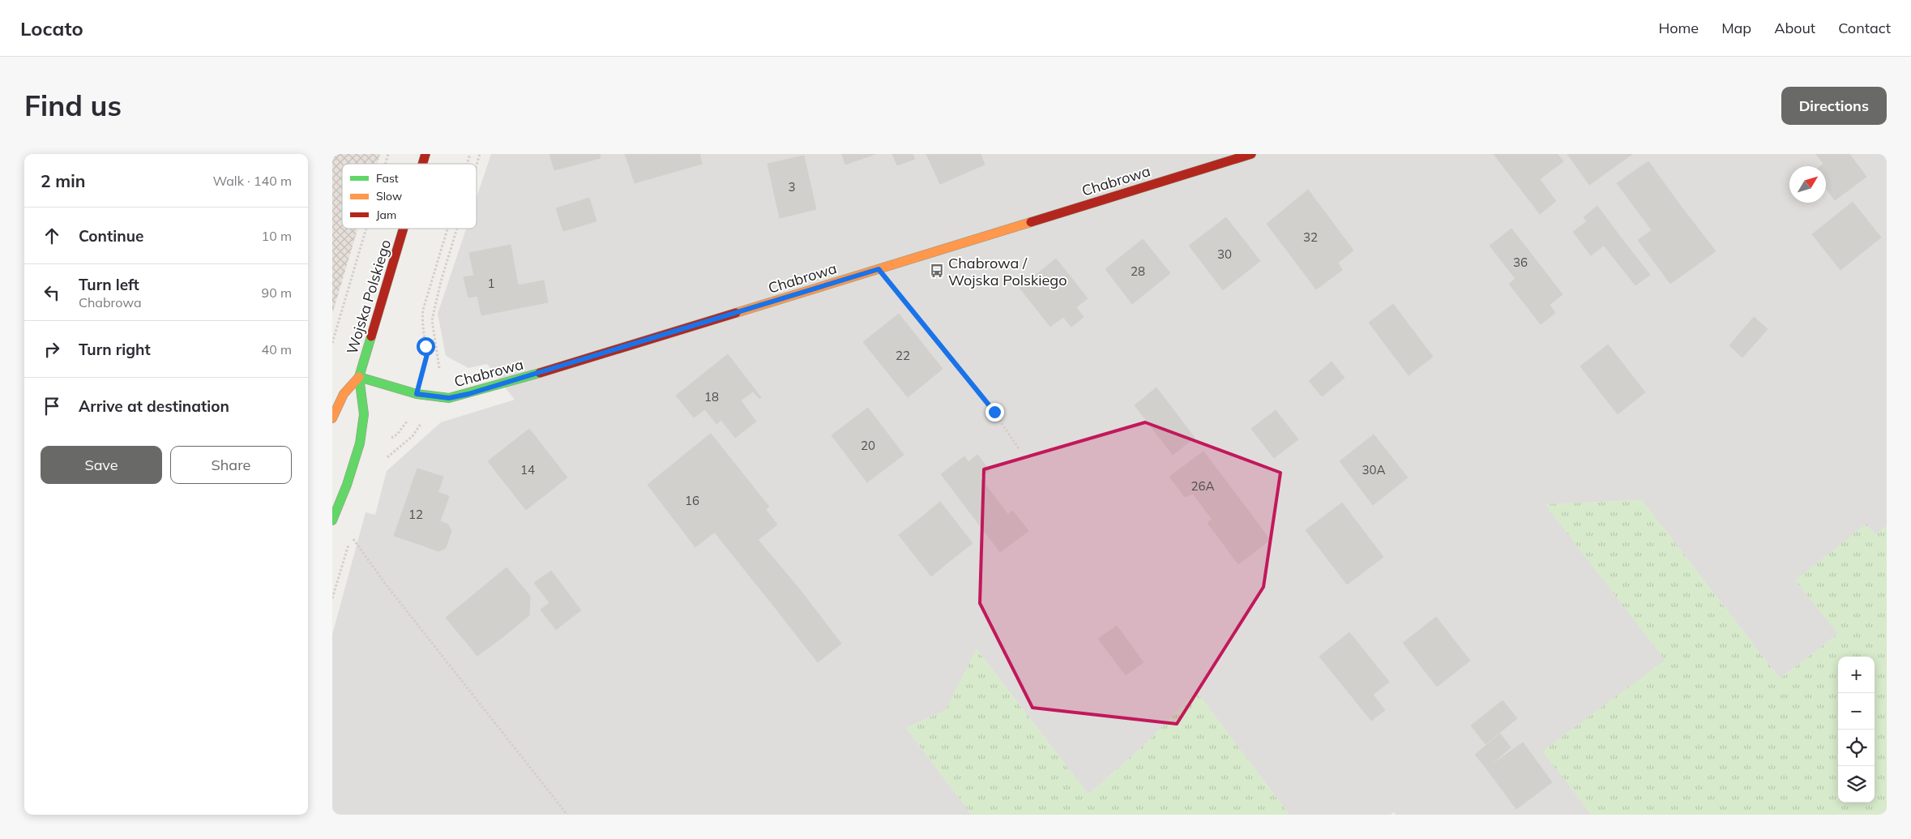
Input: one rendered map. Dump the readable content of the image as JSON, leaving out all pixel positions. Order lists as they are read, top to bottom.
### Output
{
  "streets": {
    "street": ["Chabrowa", "Wojska Polskiego"]
  },
  "crossings": [
    ["Chabrowa", "Wojska Polskiego"]
  ],
  "places": {
    "bus stop": ["Chabrowa / Wojska Polskiego"]
  },
  "house_numbers": [
    "3",
    "32",
    "30",
    "36",
    "28",
    "1",
    "22",
    "18",
    "20",
    "14",
    "30A",
    "26A",
    "16",
    "12"
  ],
  "legend": ["Fast", "Slow", "Jam"],
  "north": "top right",
  "page": {
    "header": "Locato",
    "nav": [
      "Home",
      "Map",
      "About",
      "Contact"
    ],
    "buttons": [
      "Directions",
      ["Save", "Share"]
    ],
    "title": "Find us",
    "heading": ["2 min", "Walk · 140 m"],
    "list": [
      ["Continue", "10 m"],
      ["Turn left", "Chabrowa", "90 m"],
      ["Turn right", "40 m"],
      "Arrive at destination"
    ],
    "map_buttons": ["+", "−"]
  }
}
